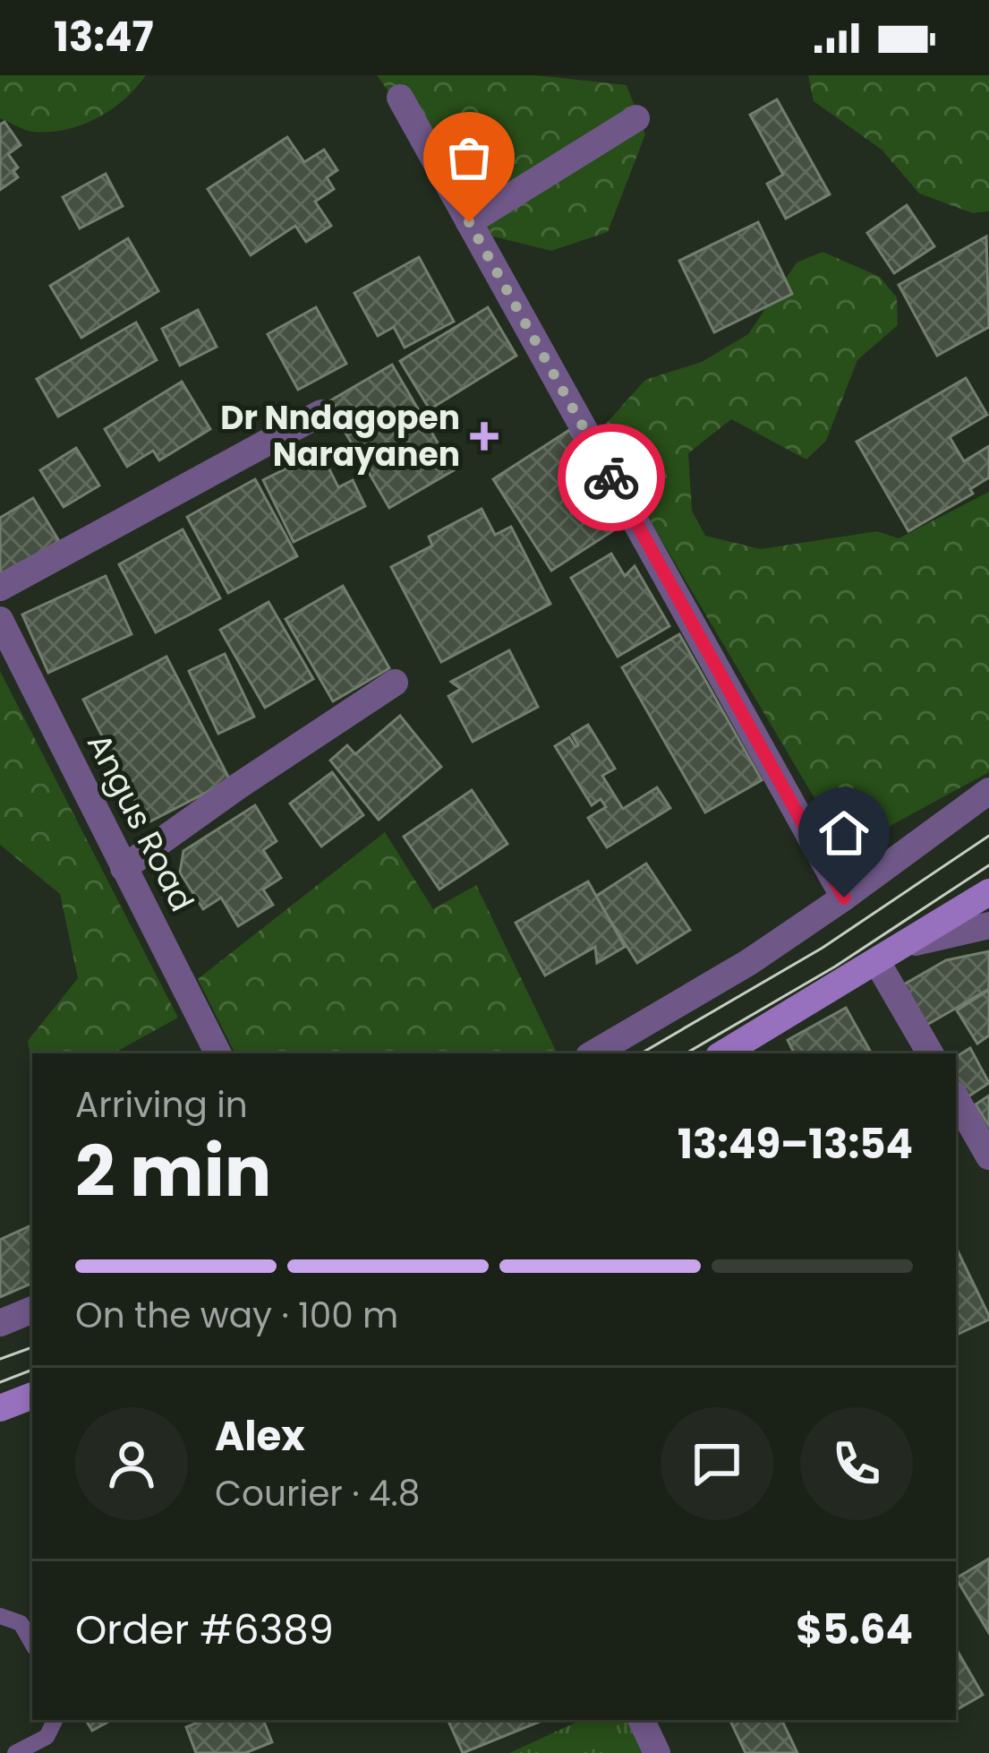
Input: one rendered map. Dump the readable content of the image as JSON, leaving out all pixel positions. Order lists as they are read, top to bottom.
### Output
{
  "streets": {
    "street": ["Angus Road"]
  },
  "places": {
    "health": ["Dr Nndagopen Narayanen"]
  },
  "page": {
    "status": "13:47",
    "heading": ["2 min", "Arriving in", "13:49–13:54"],
    "panel": [
      "Alex",
      "Courier · 4.8",
      "Order #6389",
      "$5.64"
    ],
    "bar": "On the way · 100 m"
  }
}
